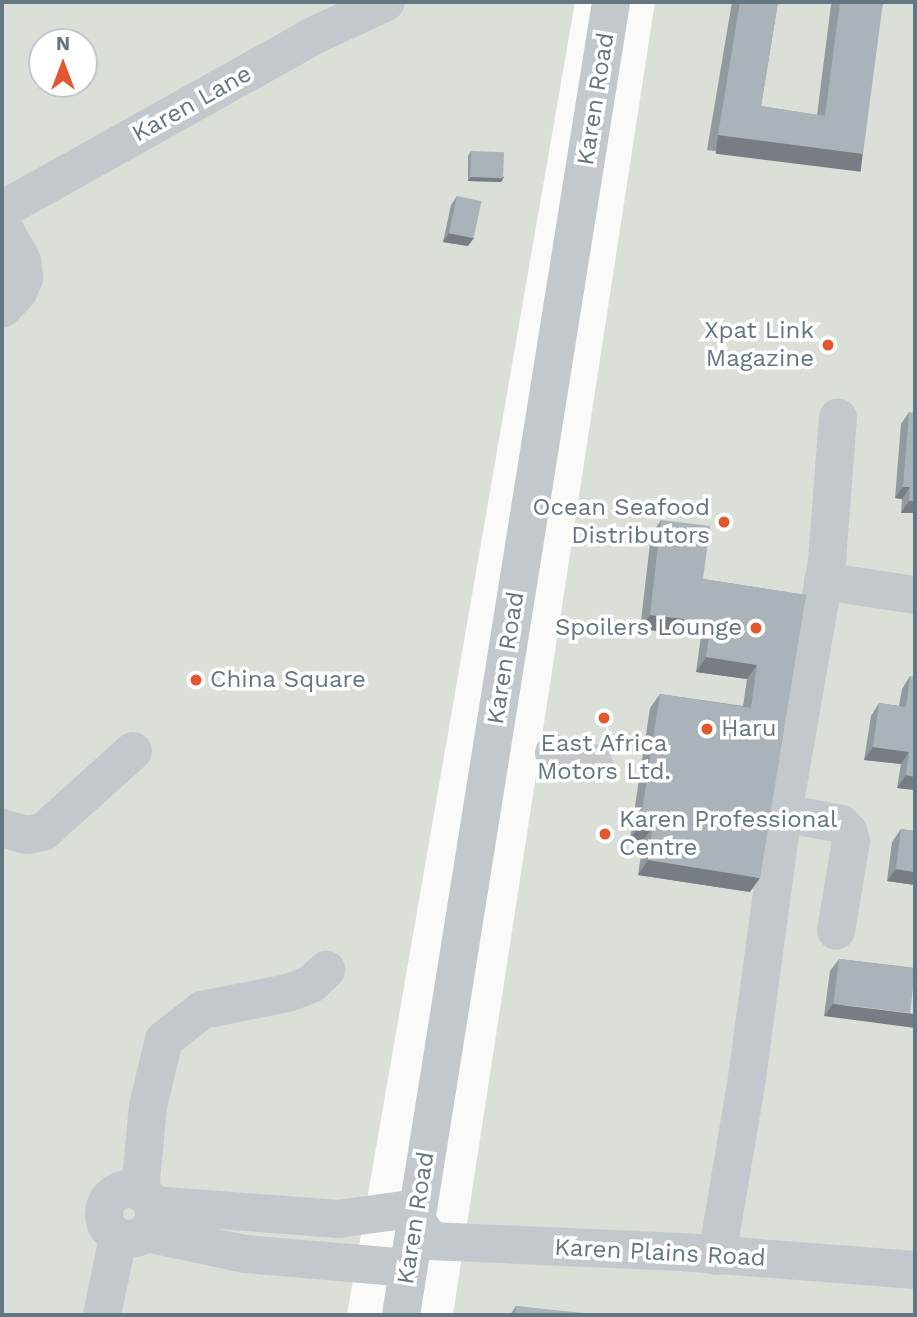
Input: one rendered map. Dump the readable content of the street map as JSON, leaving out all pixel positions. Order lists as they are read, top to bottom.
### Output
{
  "streets": {
    "street": ["Karen Road", "Karen Lane", "Karen Plains Road"]
  },
  "crossings": [
    ["Karen Road", "Karen Plains Road"]
  ],
  "places": [
    "Xpat Link Magazine",
    "Ocean Seafood Distributors",
    "Spoilers Lounge",
    "China Square",
    "East Africa Motors Ltd.",
    "Haru",
    "Karen Professional Centre"
  ],
  "north": "top"
}
